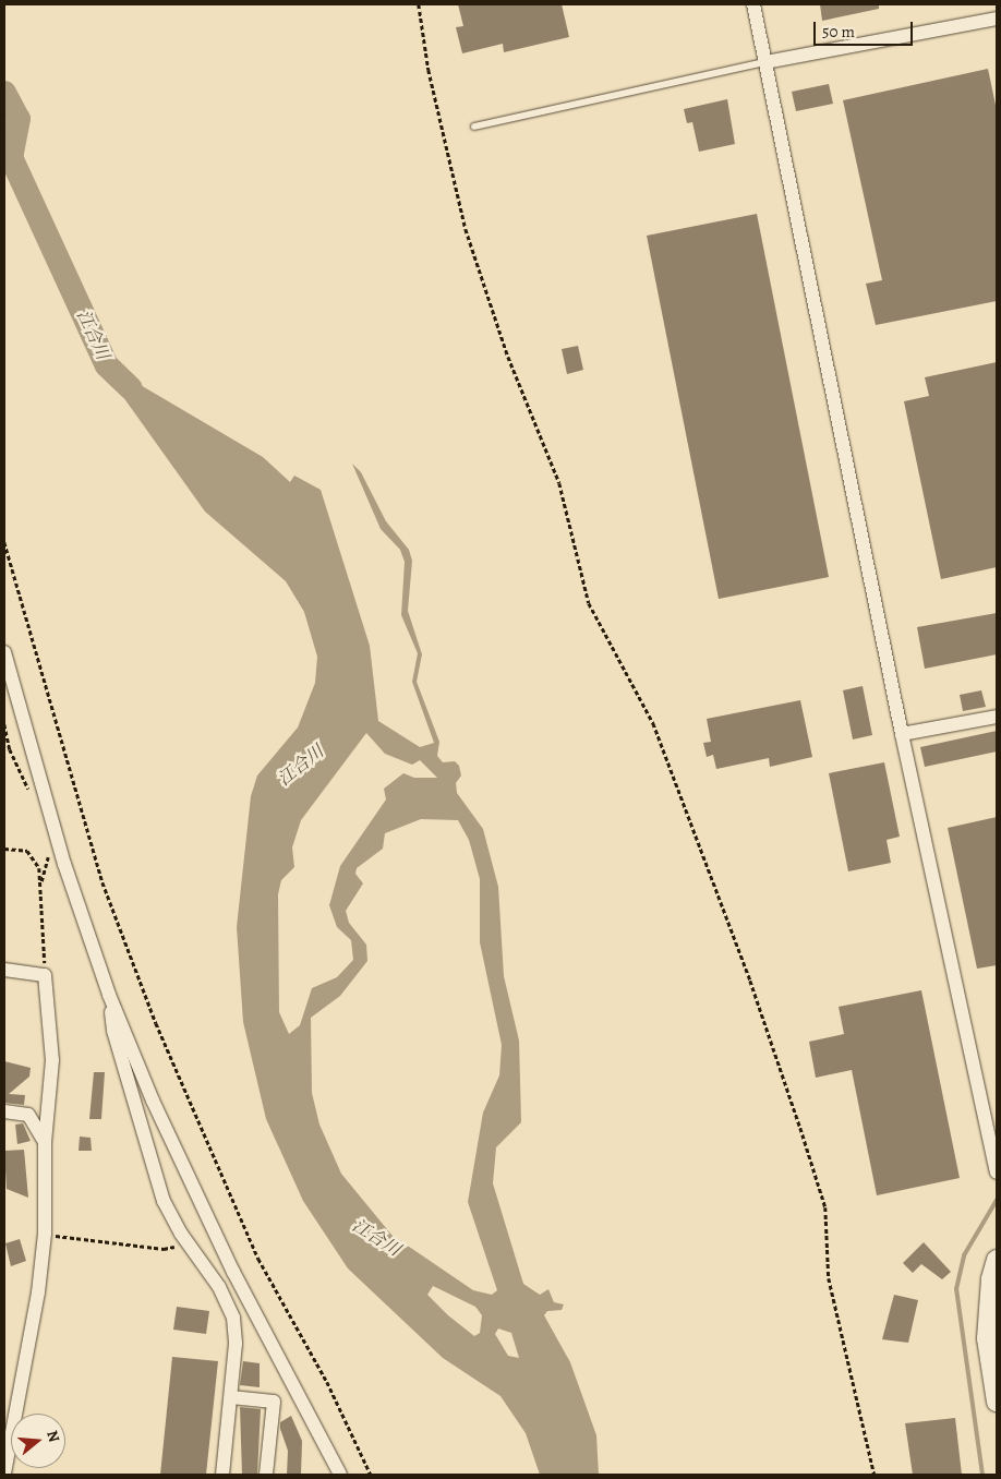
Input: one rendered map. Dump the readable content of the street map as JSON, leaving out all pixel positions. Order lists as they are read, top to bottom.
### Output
{
  "water": ["江合川"],
  "scale_bar": "50 m",
  "north": "right"
}
